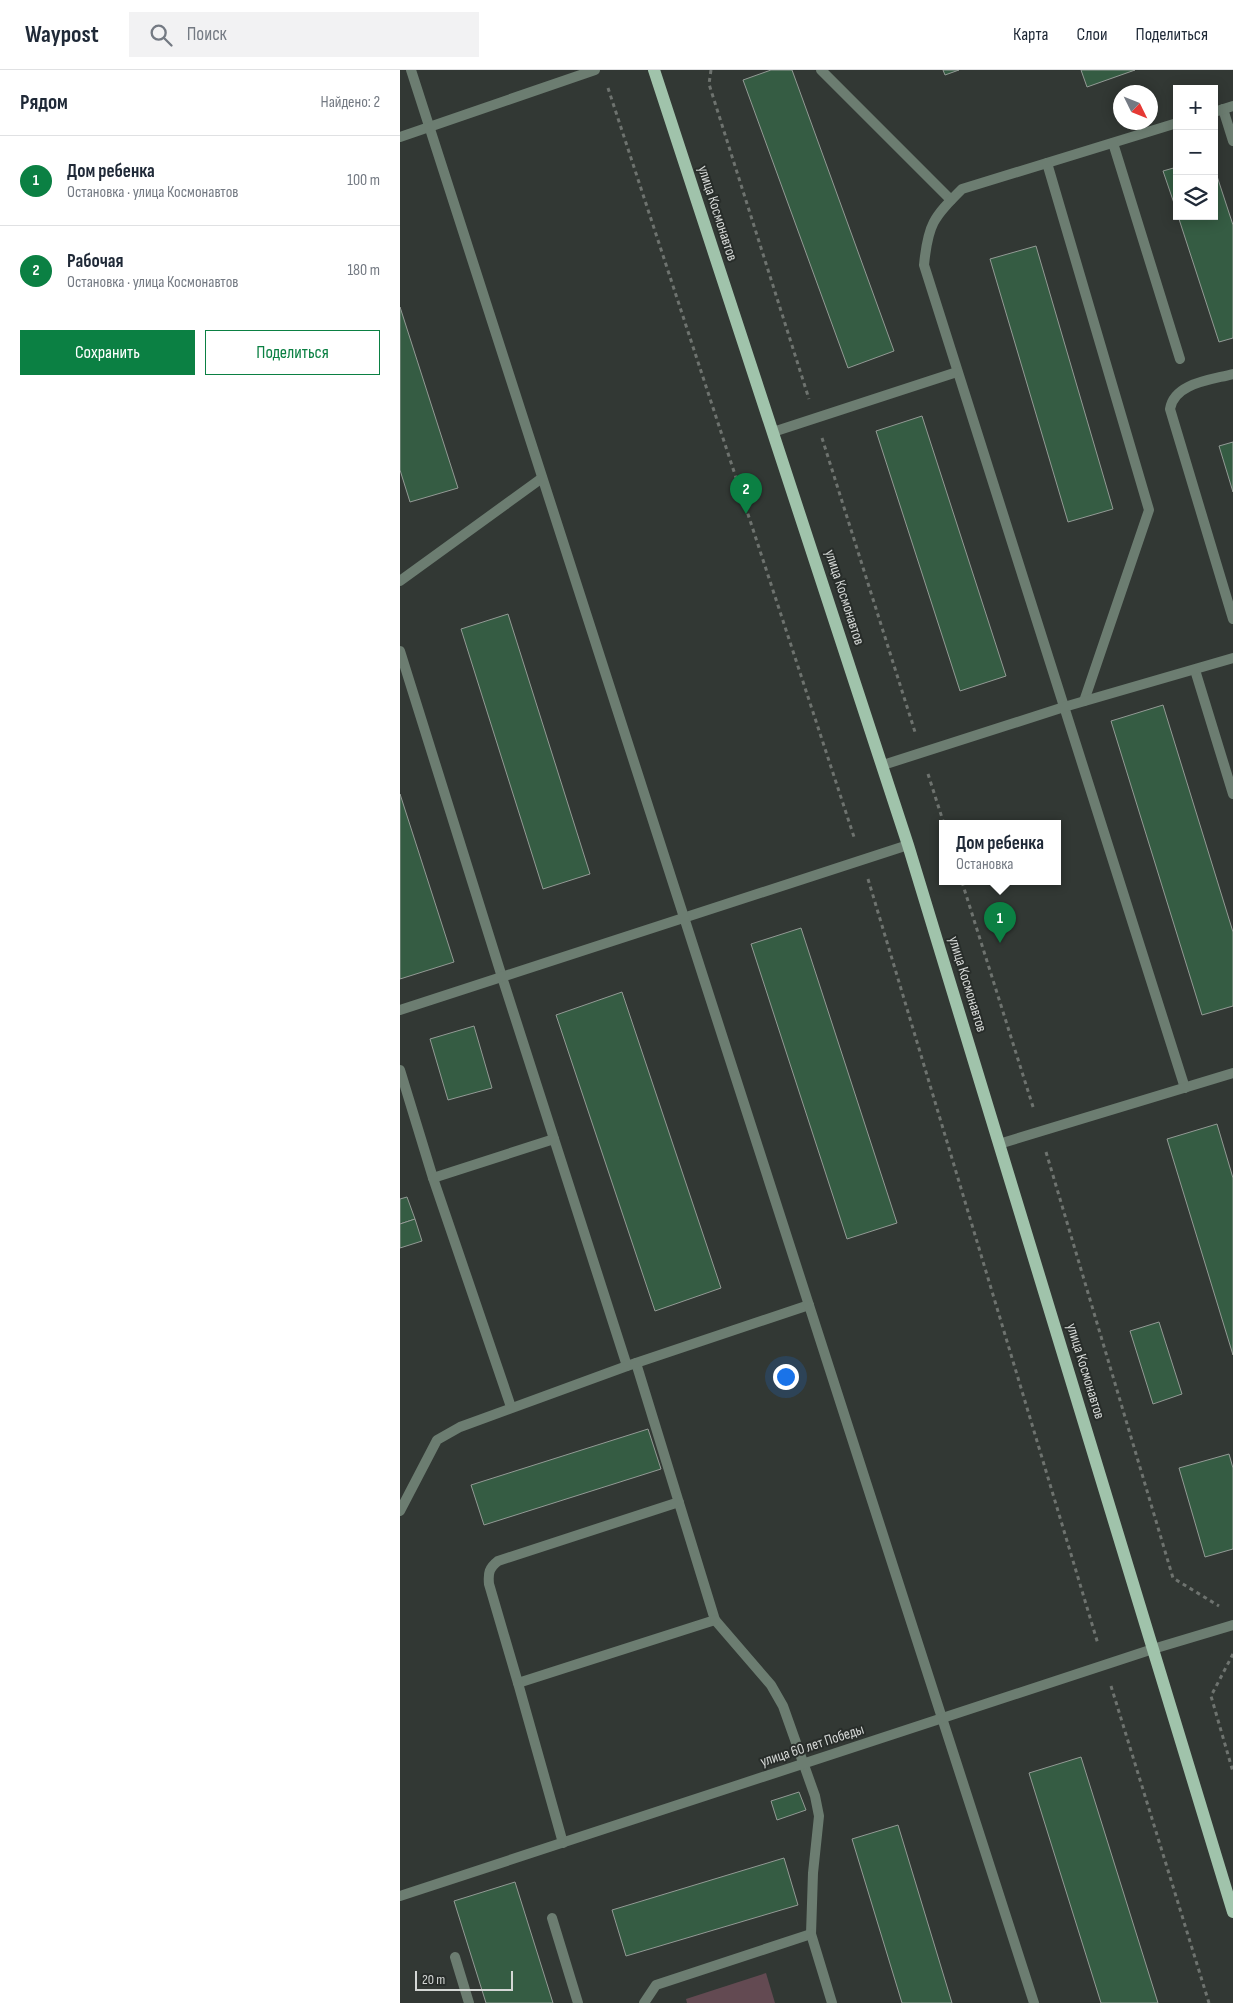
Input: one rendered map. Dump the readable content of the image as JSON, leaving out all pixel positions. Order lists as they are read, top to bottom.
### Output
{
  "streets": {
    "main road": ["улица Космонавтов"],
    "street": ["улица 60 лет Победы"]
  },
  "crossings": [
    ["улица Космонавтов", "улица 60 лет Победы"]
  ],
  "scale_bar": "20 m",
  "north": "bottom right",
  "page": {
    "header": "Waypost",
    "search": "Поиск",
    "nav": ["Карта", "Слои", "Поделиться"],
    "heading": ["Рядом", "Найдено: 2"],
    "map_buttons": ["+", "−"],
    "list": [
      {
        "mark": "1",
        "name": "Дом ребенка",
        "note": "Остановка · улица Космонавтов",
        "value": "100 m"
      },
      {
        "mark": "2",
        "name": "Рабочая",
        "note": "Остановка · улица Космонавтов",
        "value": "180 m"
      }
    ],
    "buttons": ["Сохранить", "Поделиться"],
    "pins": ["2", "1"],
    "popup": ["Дом ребенка", "Остановка"],
    "scale": "20 m"
  }
}
